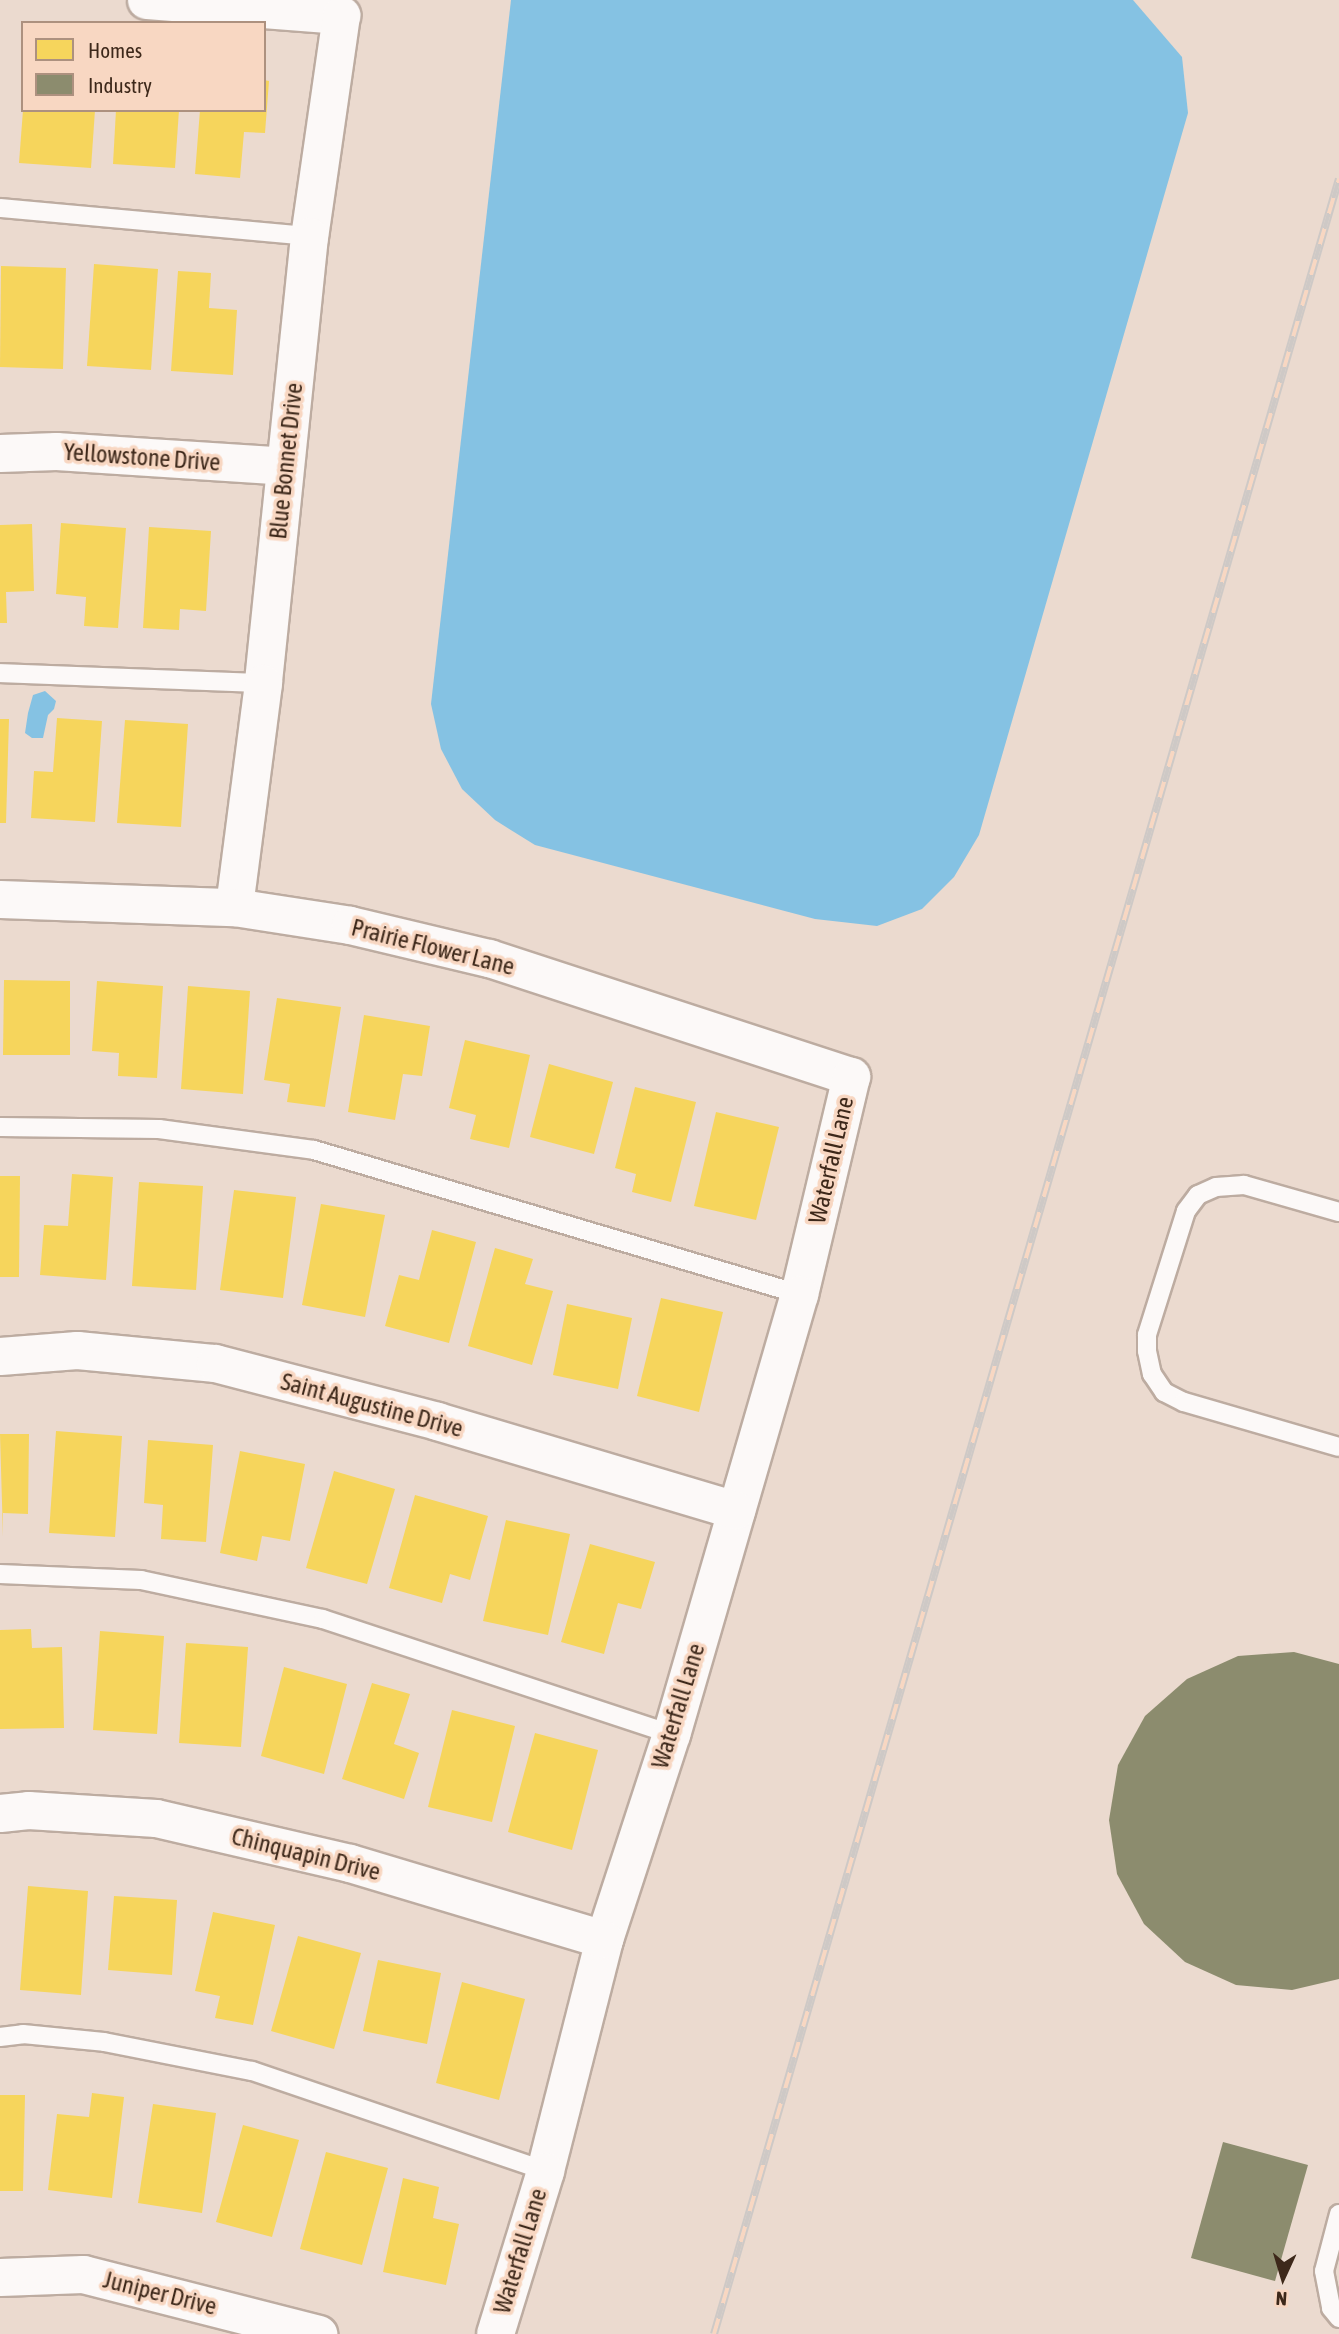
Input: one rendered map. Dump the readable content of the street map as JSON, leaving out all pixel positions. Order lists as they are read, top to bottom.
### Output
{
  "streets": {
    "street": [
      "Yellowstone Drive",
      "Blue Bonnet Drive",
      "Prairie Flower Lane",
      "Waterfall Lane",
      "Saint Augustine Drive",
      "Chinquapin Drive",
      "Juniper Drive"
    ]
  },
  "crossings": [
    ["Yellowstone Drive", "Blue Bonnet Drive"],
    ["Blue Bonnet Drive", "Prairie Flower Lane"],
    ["Prairie Flower Lane", "Waterfall Lane"],
    ["Waterfall Lane", "Saint Augustine Drive"],
    ["Waterfall Lane", "Chinquapin Drive"]
  ],
  "legend": ["Homes", "Industry"],
  "north": "bottom"
}
